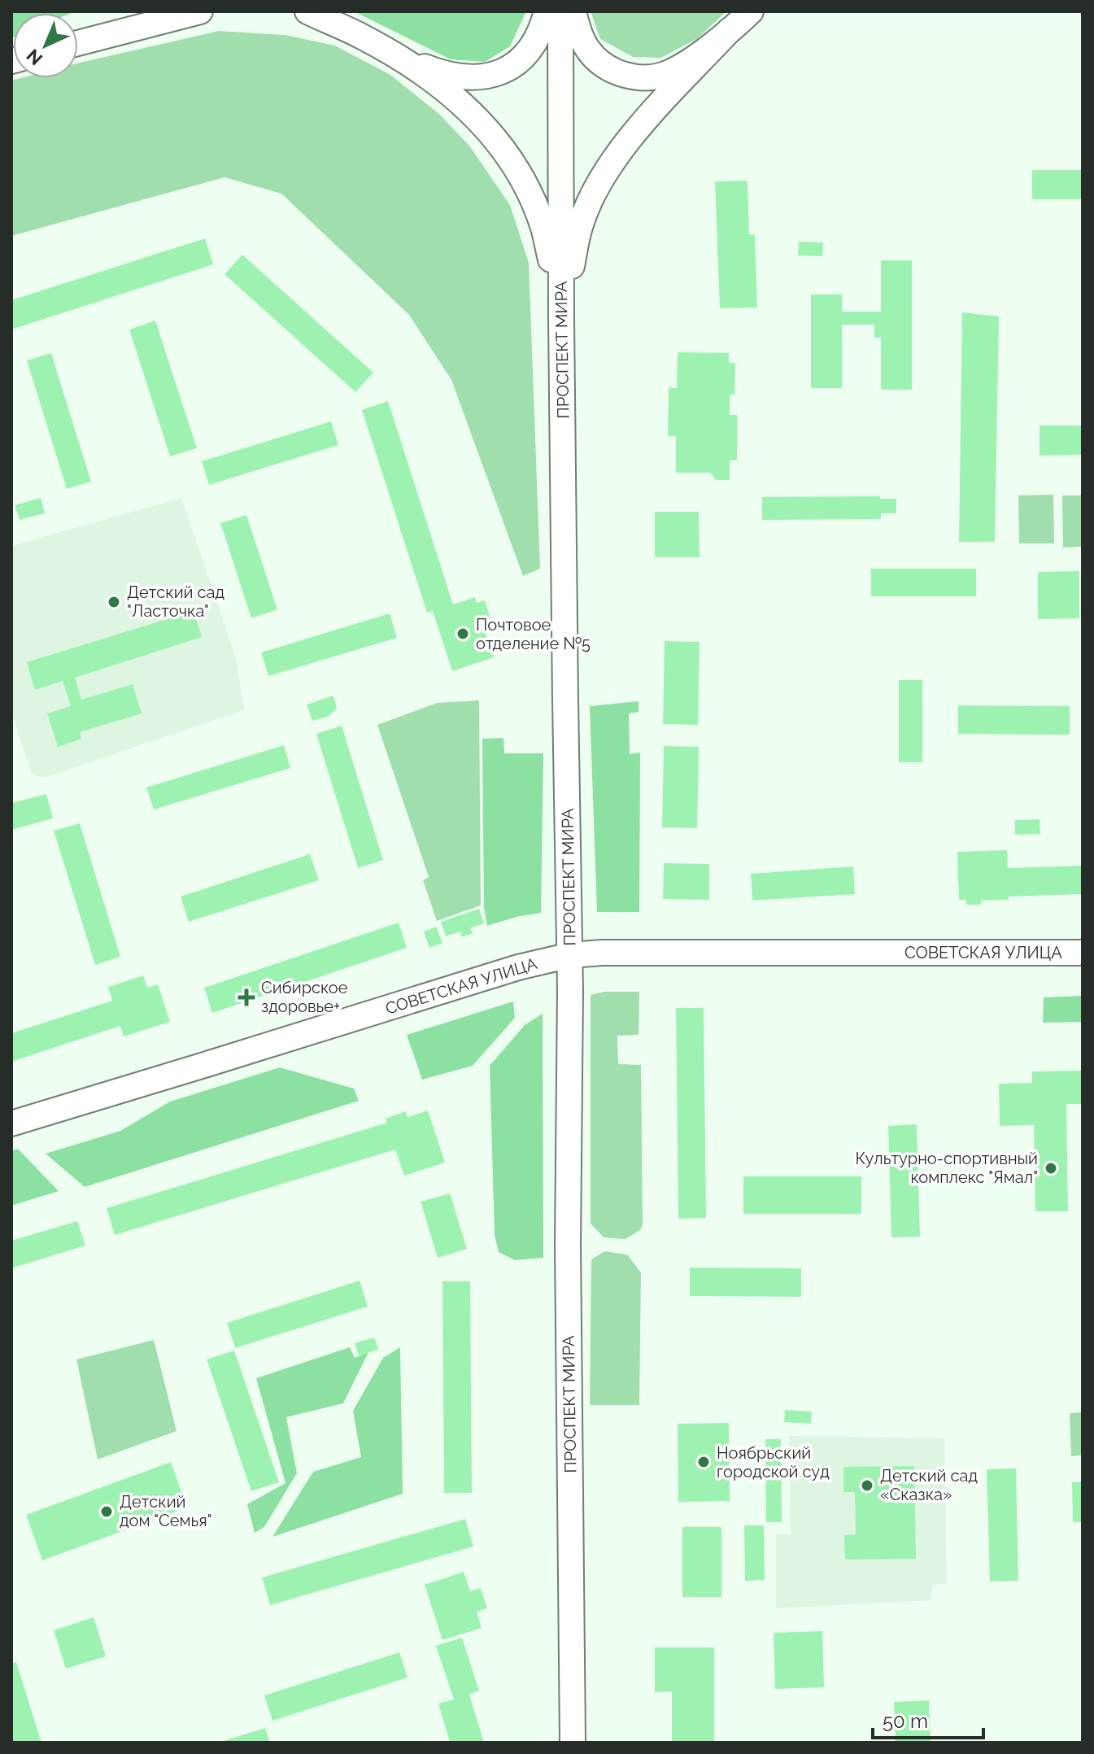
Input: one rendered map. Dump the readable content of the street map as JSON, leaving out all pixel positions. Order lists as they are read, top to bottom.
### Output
{
  "streets": {
    "main road": ["ПРОСПЕКТ МИРА", "СОВЕТСКАЯ УЛИЦА"]
  },
  "crossings": [
    ["ПРОСПЕКТ МИРА", "СОВЕТСКАЯ УЛИЦА"]
  ],
  "places": {
    "other": [
      "Детский сад \"Ласточка\"",
      "Почтовое отделение №5",
      "Культурно-спортивный комплекс \"Ямал\"",
      "Ноябрьский городской суд",
      "Детский сад «Сказка»",
      "Детский дом \"Семья\""
    ],
    "health": ["Сибирское здоровье+"]
  },
  "scale_bar": "50 m",
  "north": "bottom left"
}
